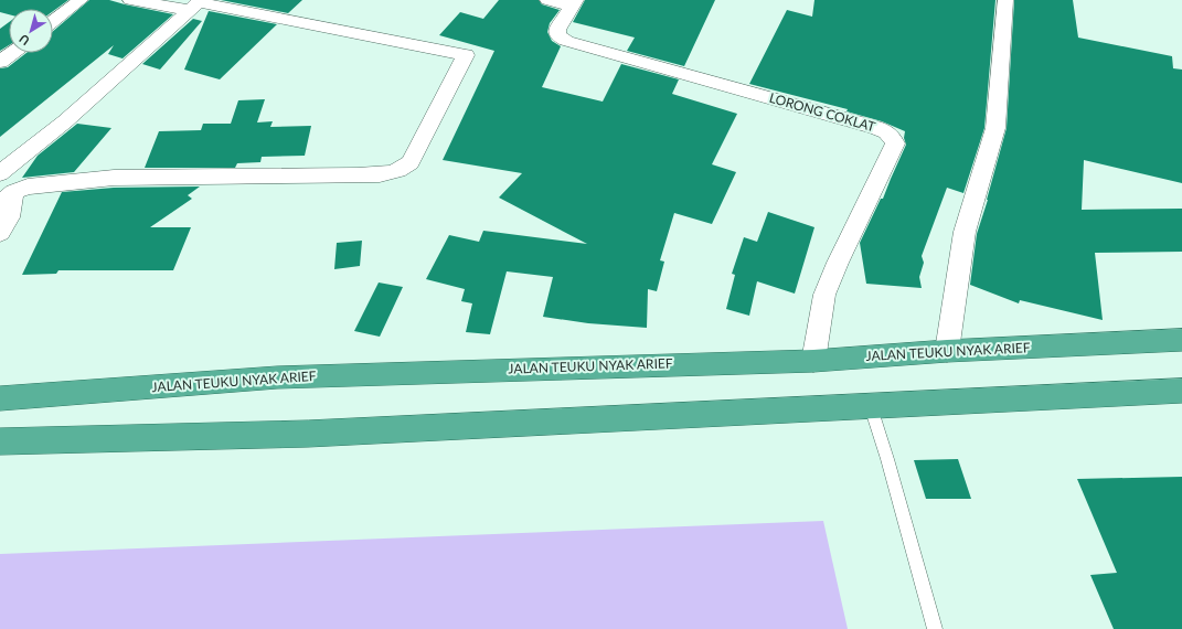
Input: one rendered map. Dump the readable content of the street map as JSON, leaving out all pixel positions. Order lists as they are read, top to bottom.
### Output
{
  "streets": {
    "highway": ["JALAN TEUKU NYAK ARIEF"],
    "street": ["LORONG COKLAT"]
  },
  "crossings": [
    ["LORONG COKLAT", "JALAN TEUKU NYAK ARIEF"]
  ],
  "north": "bottom left"
}
